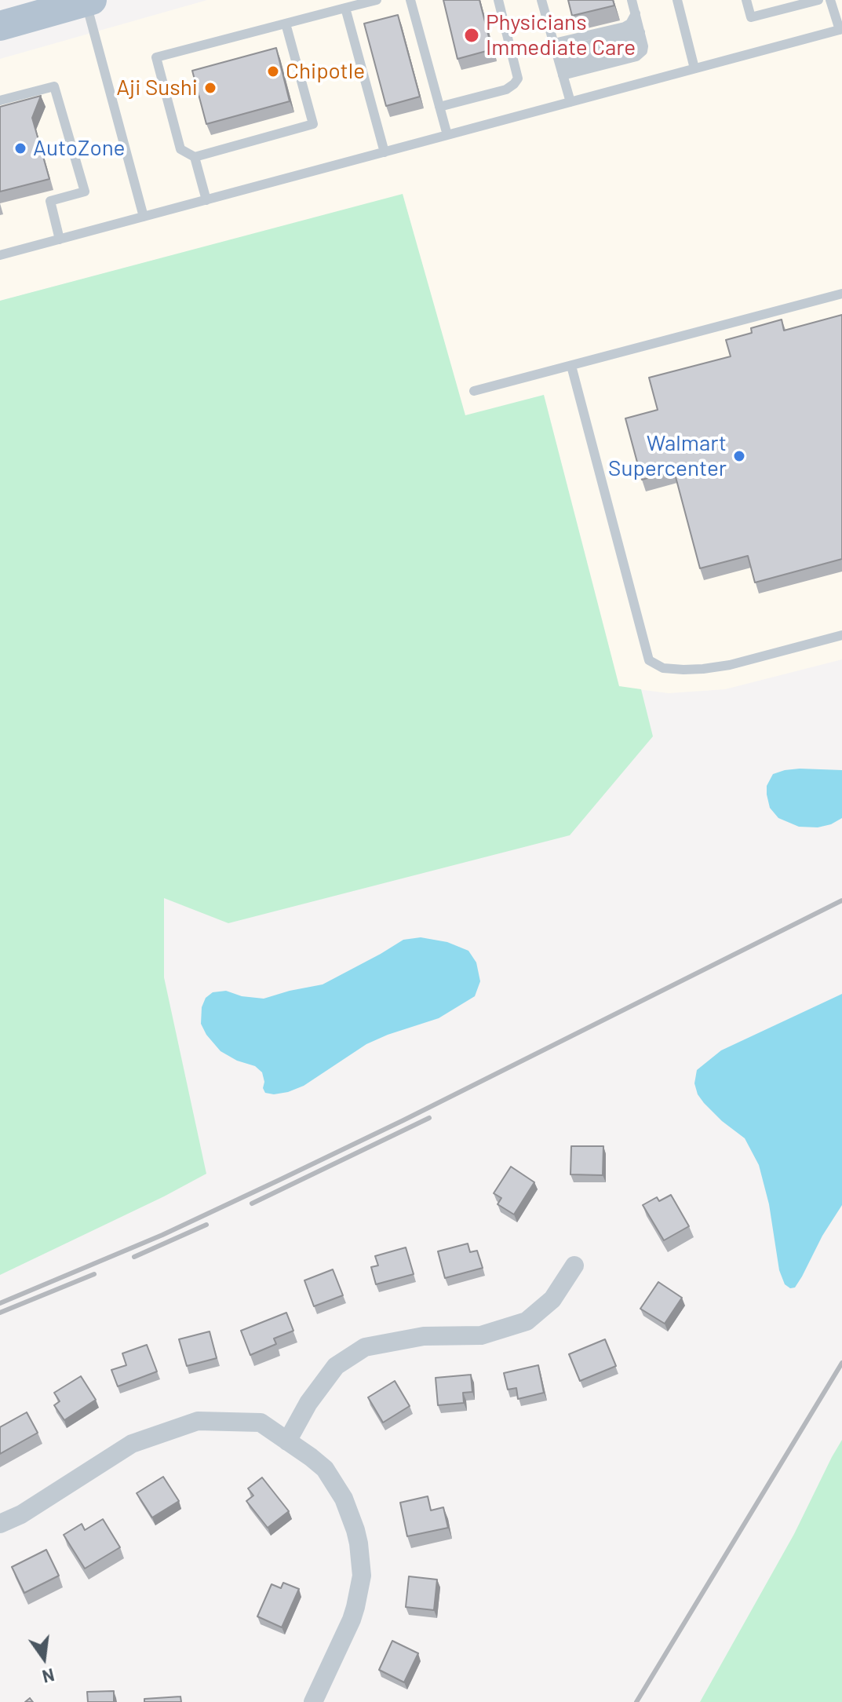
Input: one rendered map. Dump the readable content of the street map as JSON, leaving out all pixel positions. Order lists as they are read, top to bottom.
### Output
{
  "places": [
    "Physicians Immediate Care",
    "Chipotle",
    "Aji Sushi",
    "AutoZone",
    "Walmart Supercenter"
  ],
  "north": "bottom"
}
